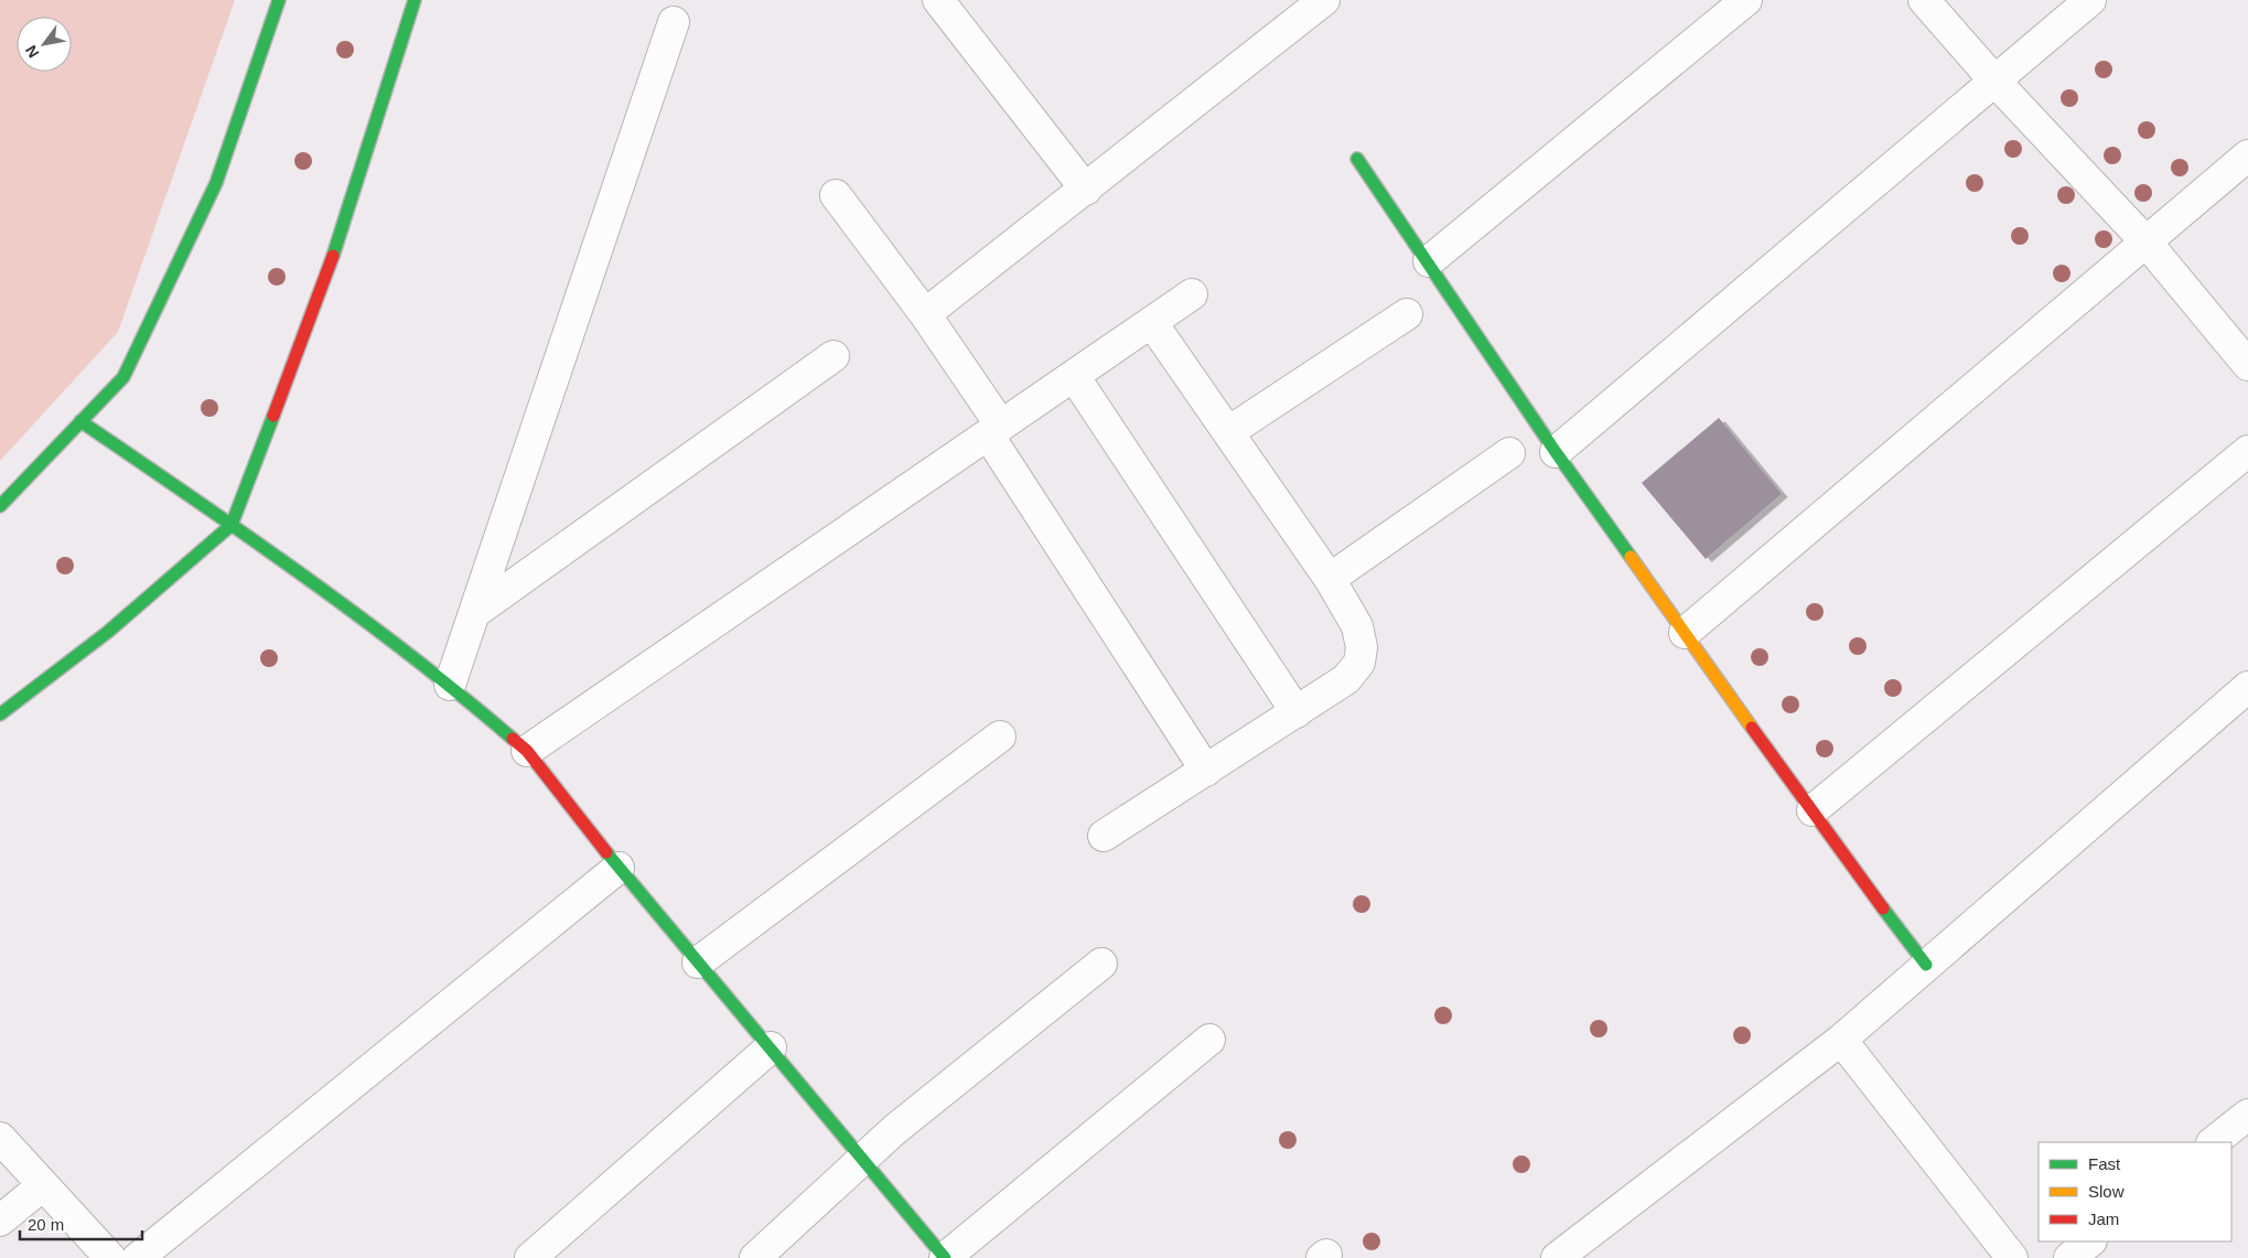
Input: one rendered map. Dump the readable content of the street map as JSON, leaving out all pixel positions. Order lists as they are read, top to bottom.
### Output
{
  "legend": ["Fast", "Slow", "Jam"],
  "scale_bar": "20 m",
  "north": "bottom left"
}
